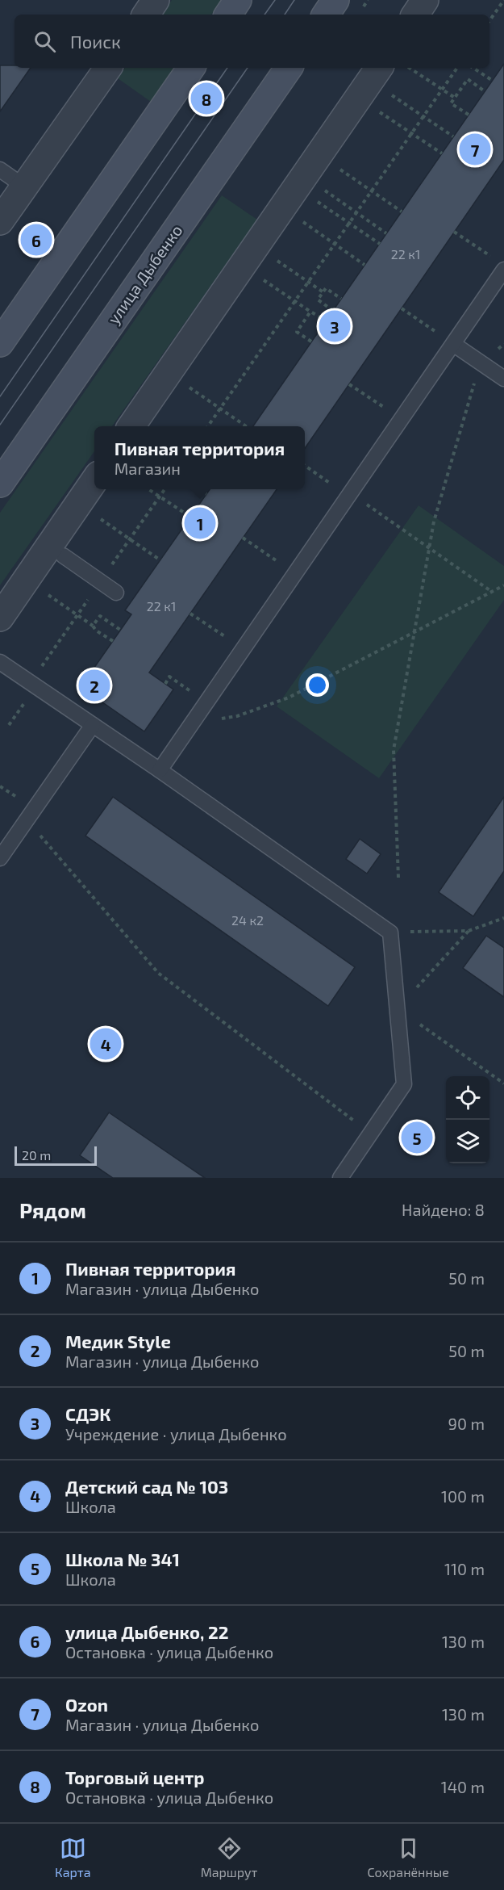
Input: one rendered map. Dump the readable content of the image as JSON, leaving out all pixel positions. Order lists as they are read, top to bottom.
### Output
{
  "streets": {
    "main road": ["улица Дыбенко"]
  },
  "house_numbers": ["22 к1", "22 к1", "24 к2"],
  "scale_bar": "20 m",
  "page": {
    "search": "Поиск",
    "pins": [
      "8",
      "7",
      "6",
      "3",
      "1",
      "2",
      "4",
      "5"
    ],
    "popup": ["Пивная территория", "Магазин"],
    "scale": "20 m",
    "heading": ["Рядом", "Найдено: 8"],
    "list": [
      {
        "mark": "1",
        "name": "Пивная территория",
        "note": "Магазин · улица Дыбенко",
        "value": "50 m"
      },
      {
        "mark": "2",
        "name": "Медик Style",
        "note": "Магазин · улица Дыбенко",
        "value": "50 m"
      },
      {
        "mark": "3",
        "name": "СДЭК",
        "note": "Учреждение · улица Дыбенко",
        "value": "90 m"
      },
      {
        "mark": "4",
        "name": "Детский сад № 103",
        "note": "Школа",
        "value": "100 m"
      },
      {
        "mark": "5",
        "name": "Школа № 341",
        "note": "Школа",
        "value": "110 m"
      },
      {
        "mark": "6",
        "name": "улица Дыбенко, 22",
        "note": "Остановка · улица Дыбенко",
        "value": "130 m"
      },
      {
        "mark": "7",
        "name": "Ozon",
        "note": "Магазин · улица Дыбенко",
        "value": "130 m"
      },
      {
        "mark": "8",
        "name": "Торговый центр",
        "note": "Остановка · улица Дыбенко",
        "value": "140 m"
      }
    ],
    "nav": ["Карта", "Маршрут", "Сохранённые"]
  }
}
